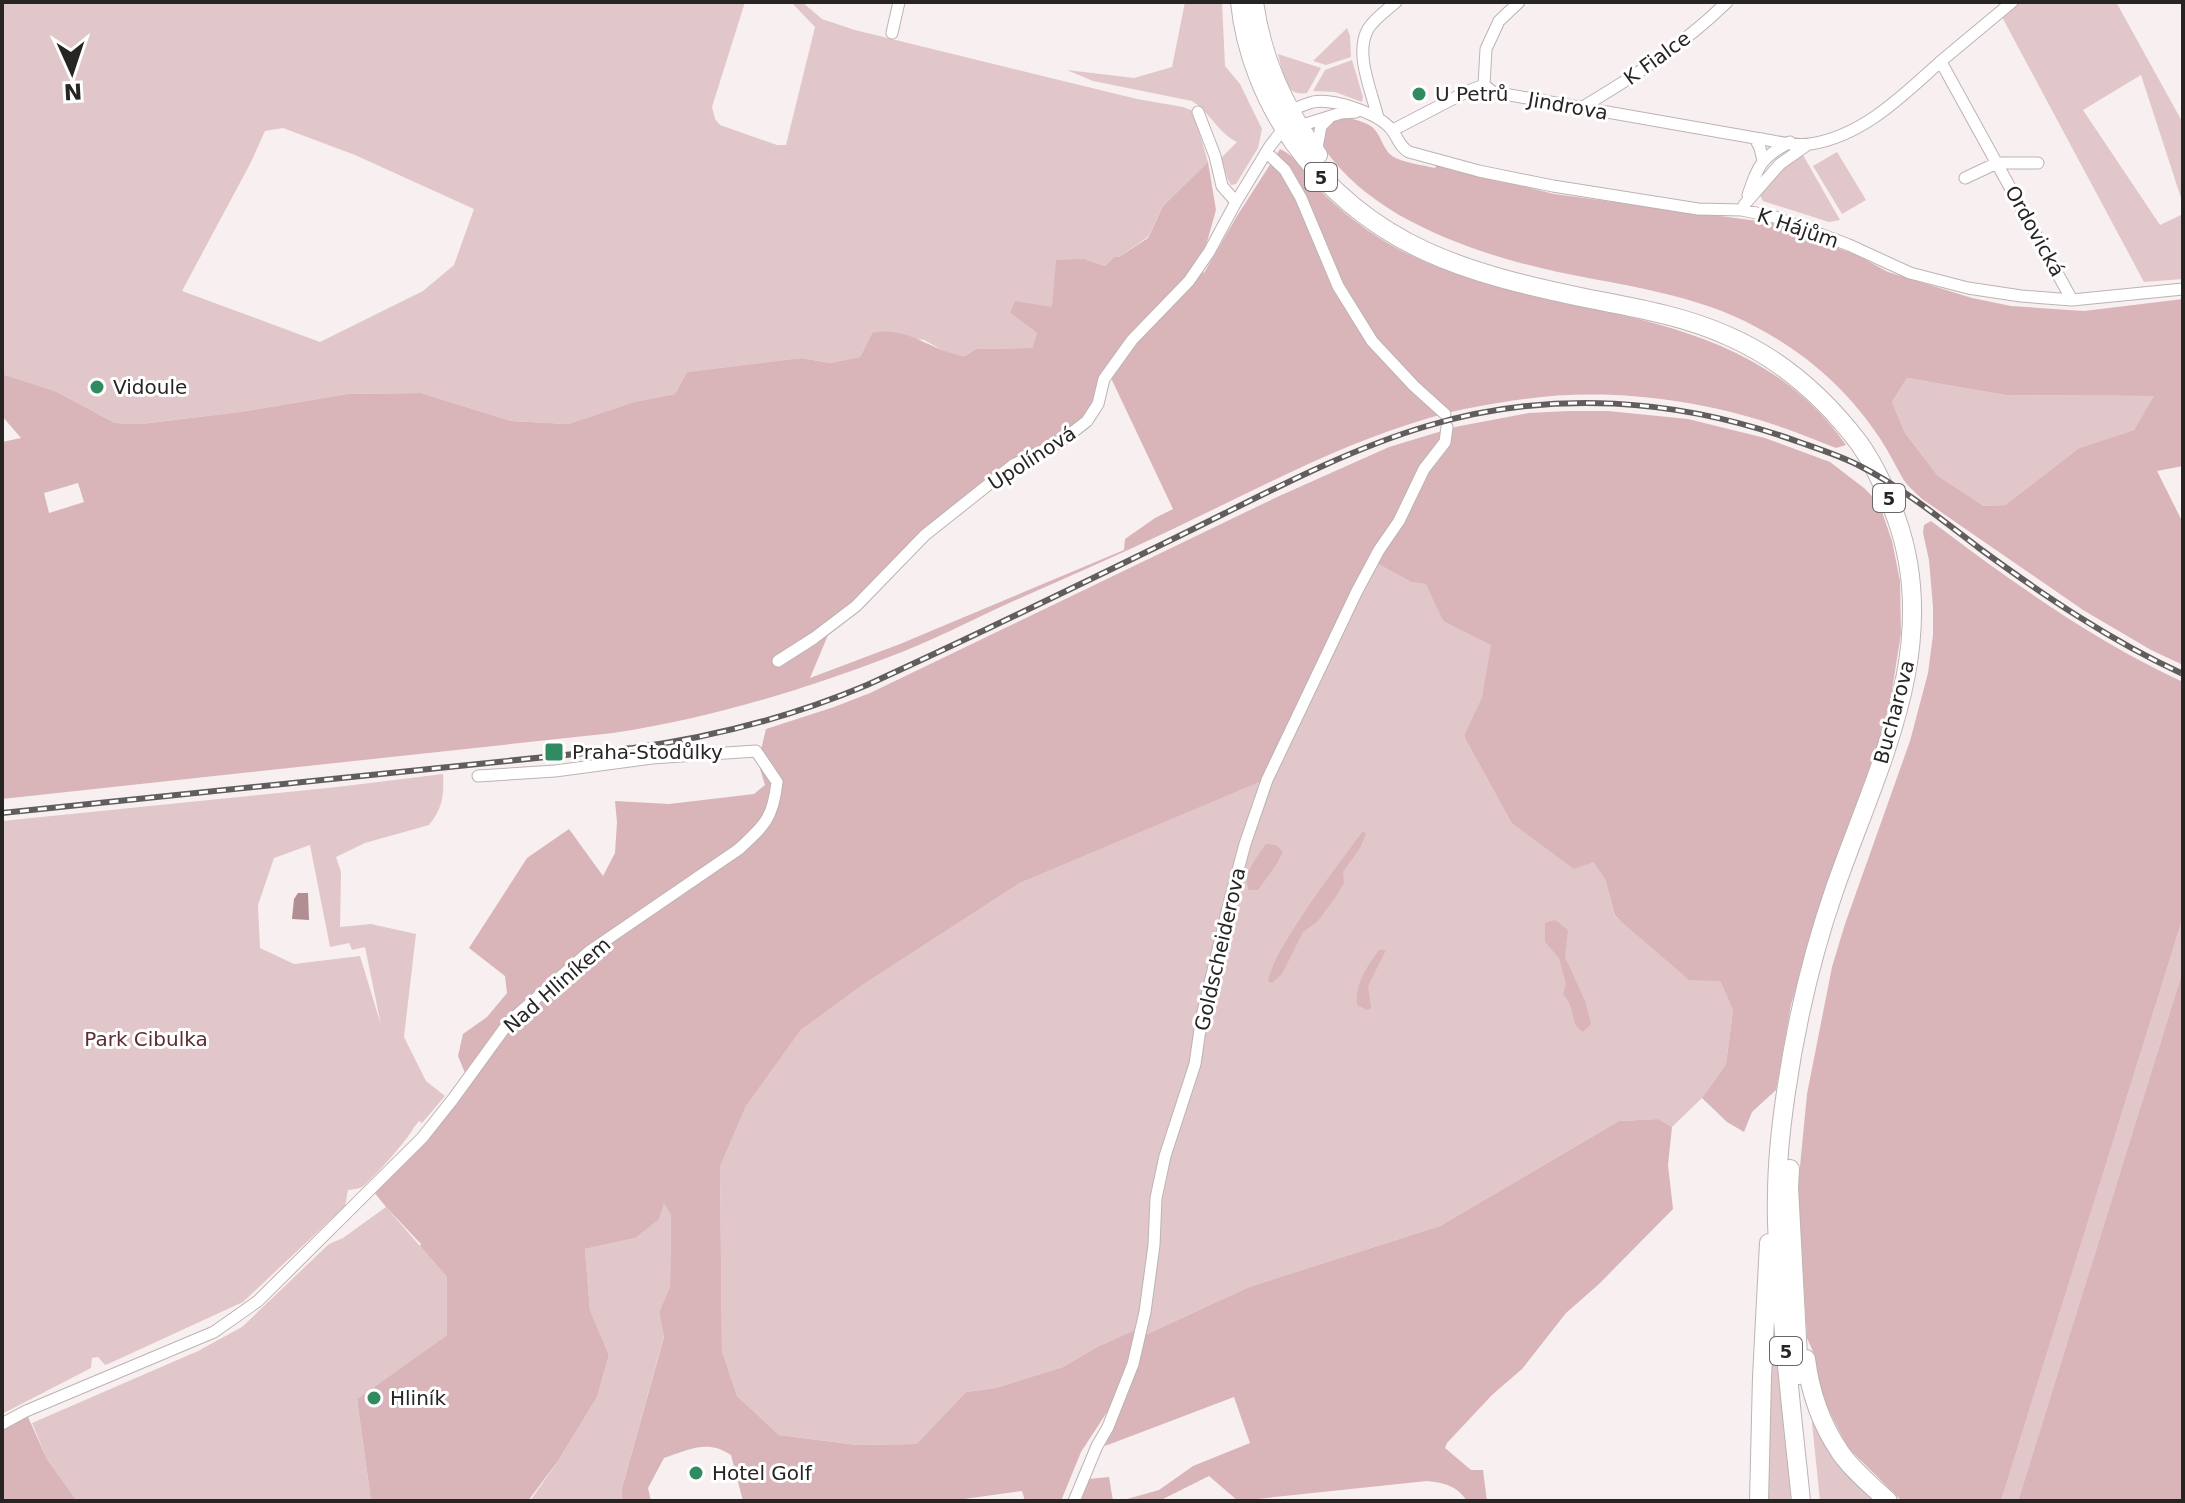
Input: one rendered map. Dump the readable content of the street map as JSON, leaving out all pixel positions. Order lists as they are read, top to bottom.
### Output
{
  "streets": {
    "main road": ["5", "Bucharova"],
    "street": [
      "K Fialce",
      "Jindrova",
      "K Hájům",
      "Ordovická",
      "Upolínová",
      "Goldscheiderova",
      "Nad Hliníkem"
    ]
  },
  "crossings": [
    ["K Fialce", "Jindrova"],
    ["Jindrova", "K Hájům"],
    ["Jindrova", "Ordovická"],
    ["K Hájům", "Ordovická"],
    ["K Hájům", "Upolínová"],
    ["K Hájům", "Bucharova"],
    ["Upolínová", "Bucharova"],
    ["Upolínová", "Goldscheiderova"]
  ],
  "parks": ["Park Cibulka"],
  "places": {
    "other": [
      "U Petrů",
      "Vidoule",
      "Hliník",
      "Hotel Golf"
    ],
    "transit": ["Praha-Stodůlky"]
  },
  "north": "bottom"
}
